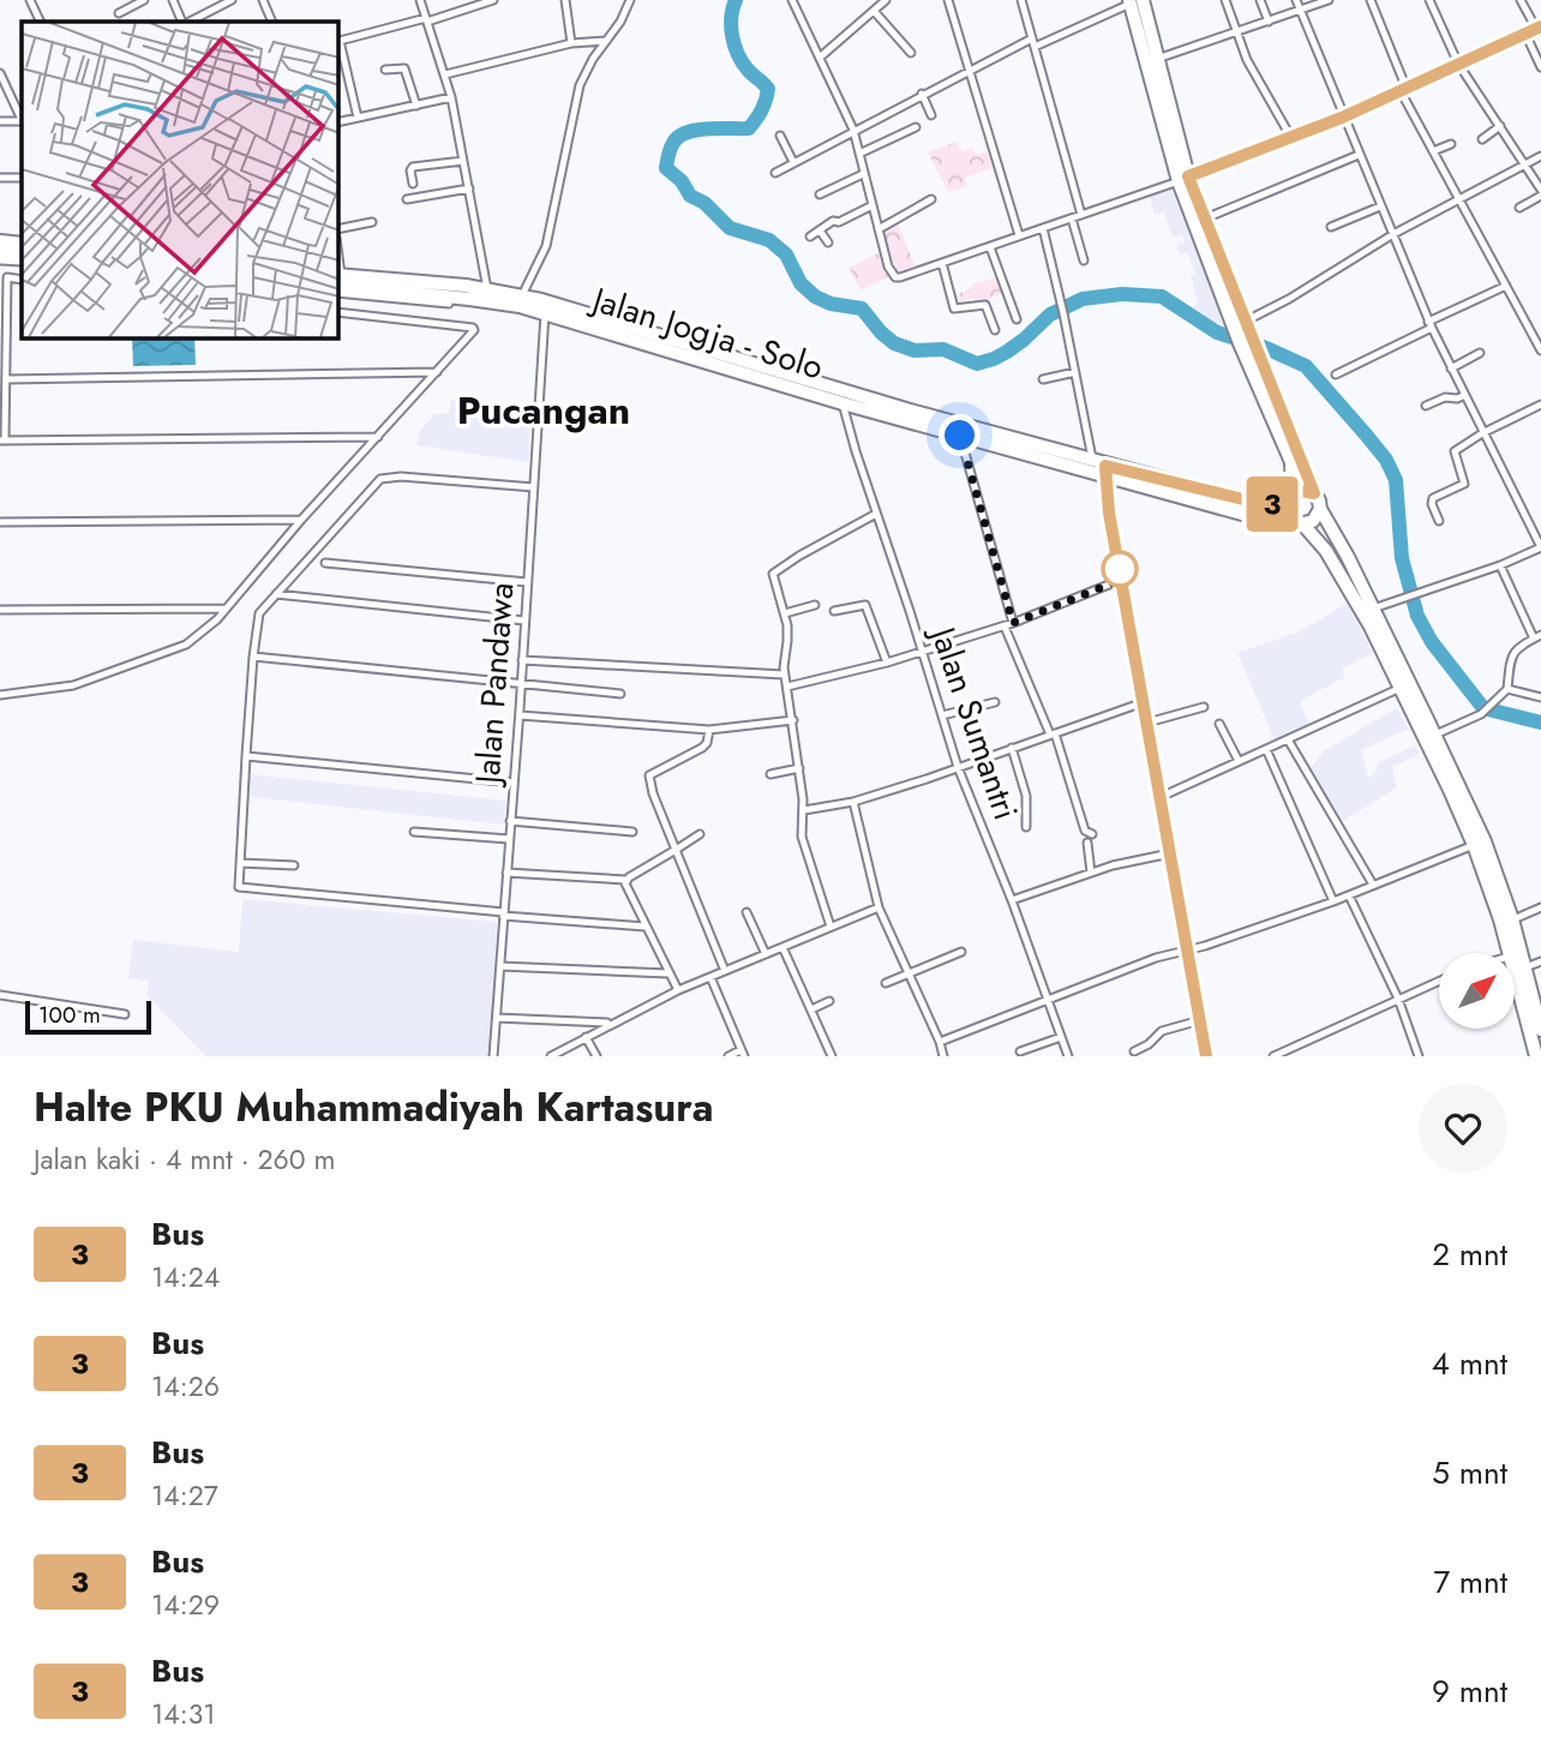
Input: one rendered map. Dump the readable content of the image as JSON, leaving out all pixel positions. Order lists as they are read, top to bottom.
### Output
{
  "streets": {
    "highway": ["Jalan Jogja - Solo"],
    "street": ["Jalan Pandawa", "Jalan Sumantri"]
  },
  "crossings": [
    ["Jalan Jogja - Solo", "Jalan Pandawa"],
    ["Jalan Jogja - Solo", "Jalan Sumantri"]
  ],
  "districts": ["Pucangan"],
  "lines": ["bus line 3"],
  "scale_bar": "100 m",
  "north": "top right",
  "page": {
    "on_map": "3",
    "scale": "100 m",
    "heading": ["Halte PKU Muhammadiyah Kartasura", "Jalan kaki · 4 mnt · 260 m"],
    "list": [
      {
        "mark": "3",
        "name": "Bus",
        "note": "14:24",
        "value": "2 mnt"
      },
      {
        "mark": "3",
        "name": "Bus",
        "note": "14:26",
        "value": "4 mnt"
      },
      {
        "mark": "3",
        "name": "Bus",
        "note": "14:27",
        "value": "5 mnt"
      },
      {
        "mark": "3",
        "name": "Bus",
        "note": "14:29",
        "value": "7 mnt"
      },
      {
        "mark": "3",
        "name": "Bus",
        "note": "14:31",
        "value": "9 mnt"
      }
    ]
  }
}
